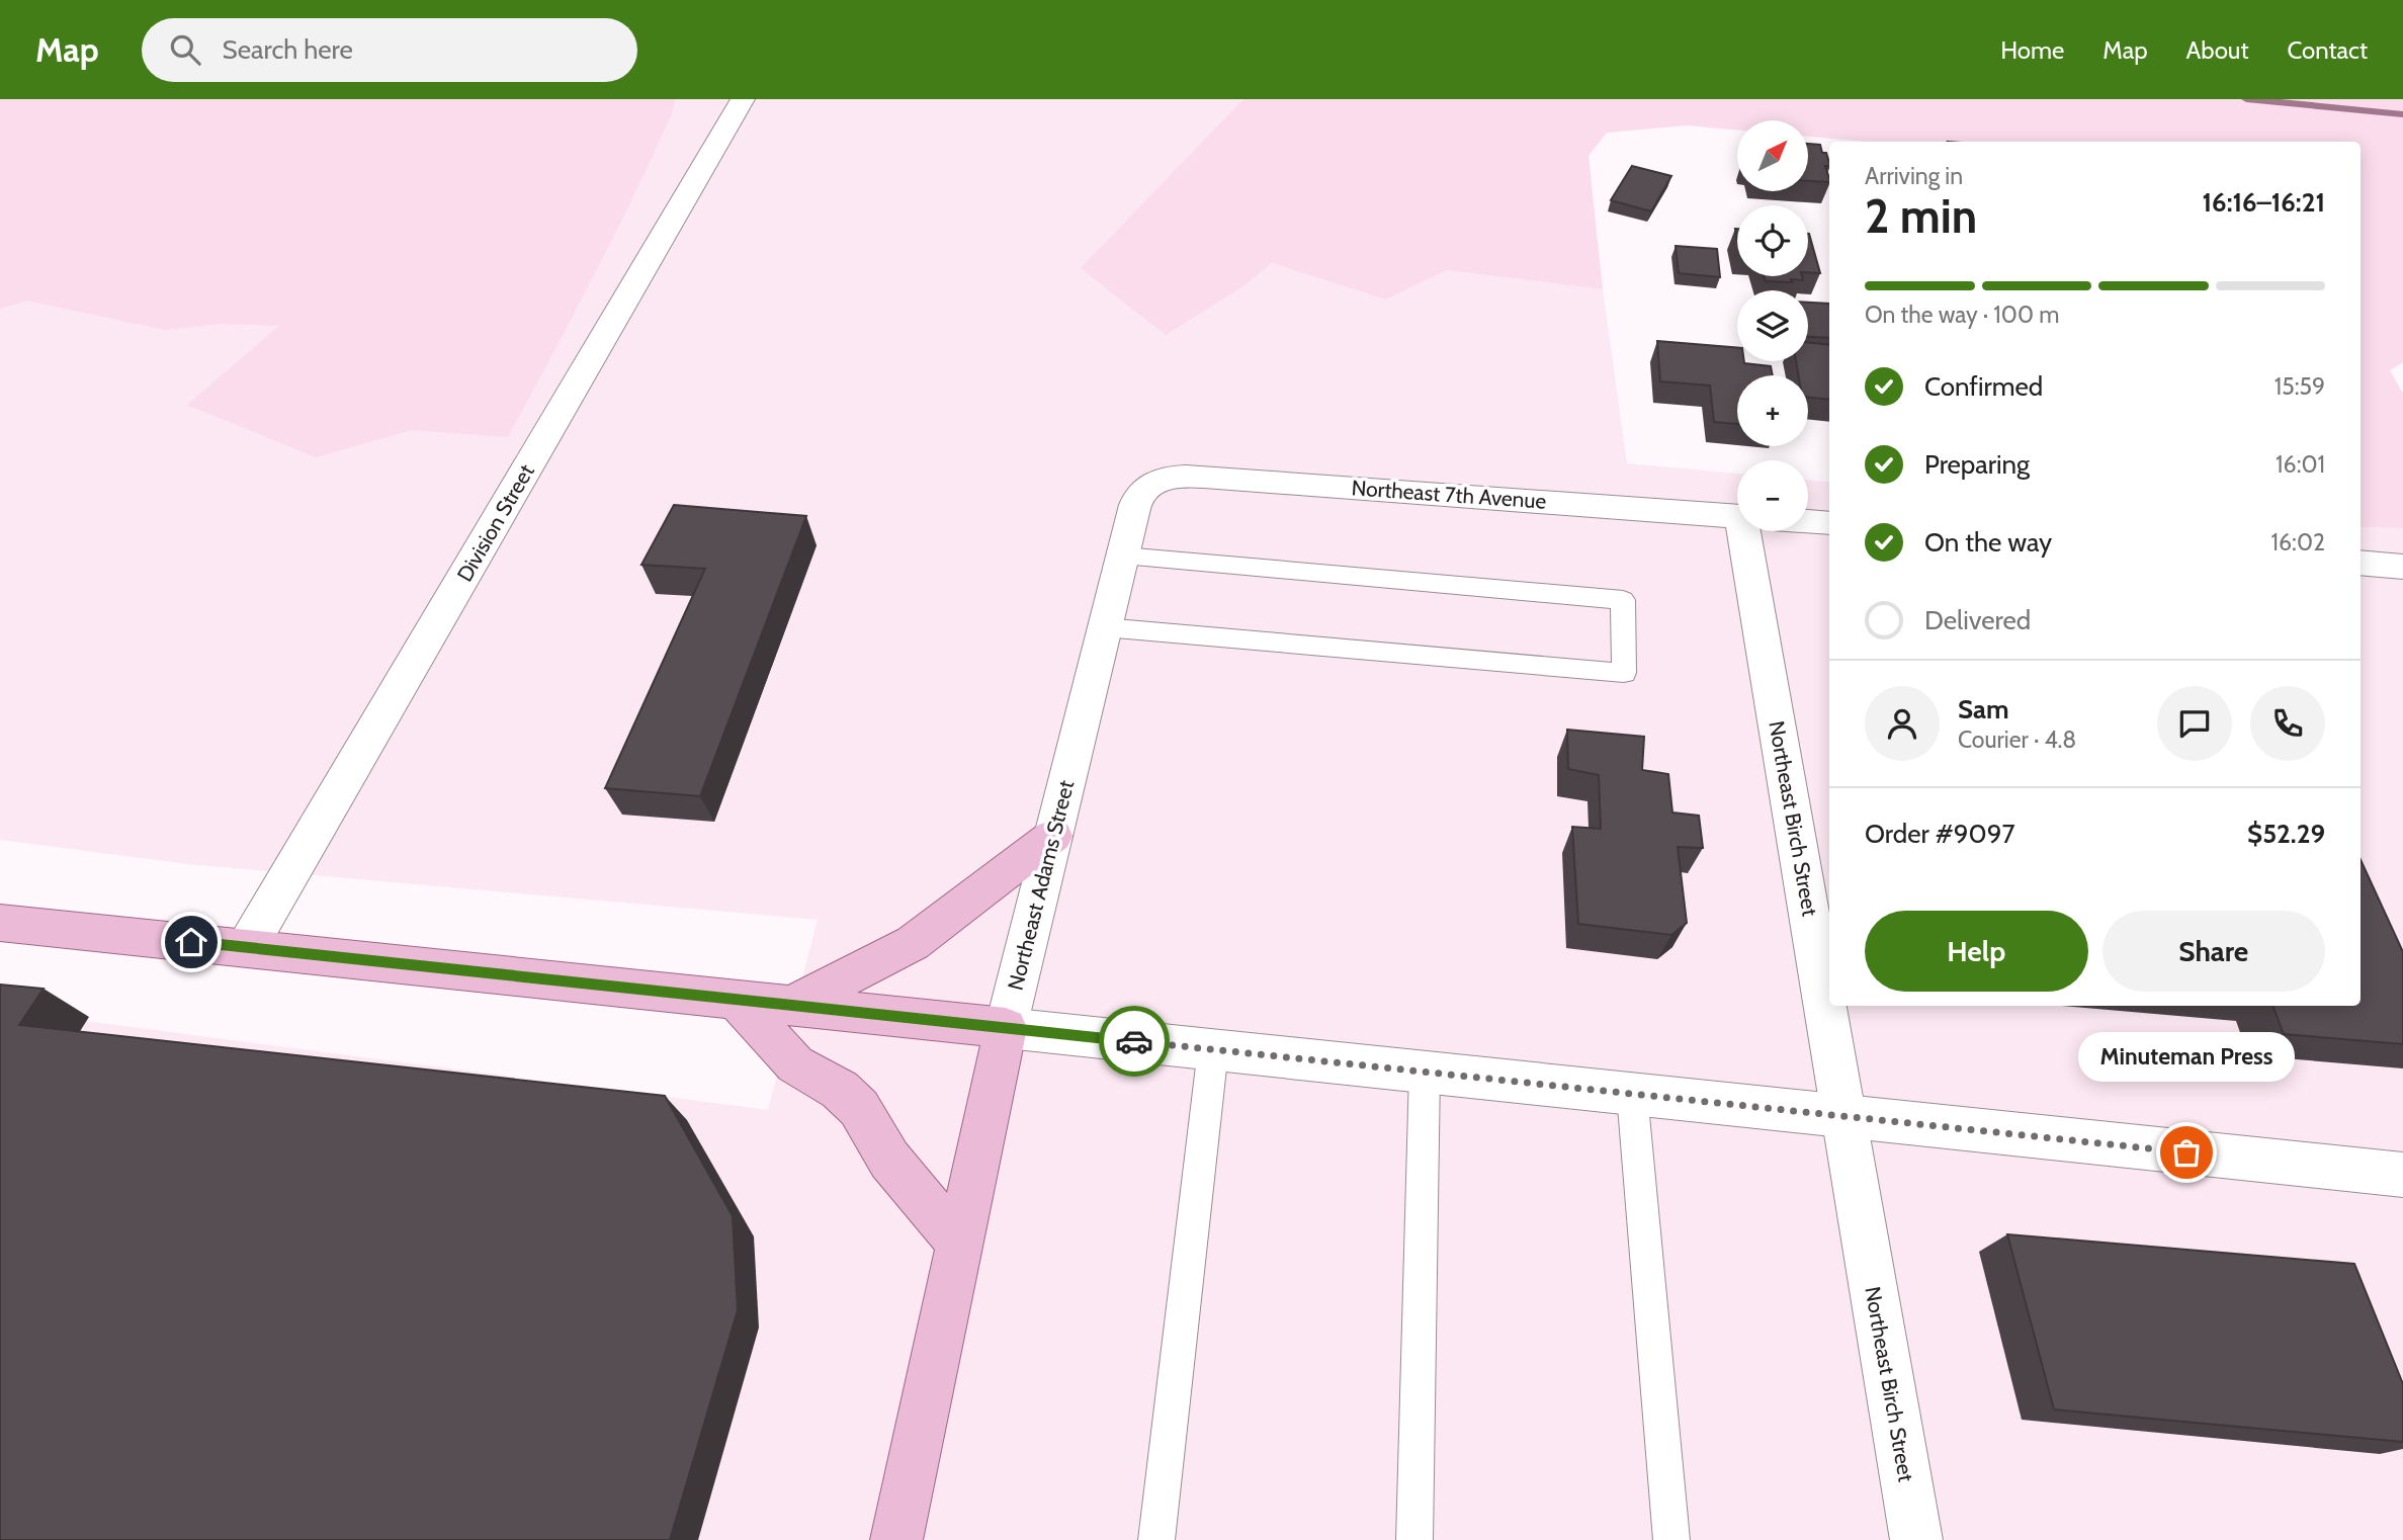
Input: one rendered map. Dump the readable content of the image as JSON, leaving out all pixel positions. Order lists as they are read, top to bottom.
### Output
{
  "streets": {
    "main road": ["Northeast Adams Street"],
    "street": ["Northeast 7th Avenue", "Division Street", "Northeast Birch Street"]
  },
  "crossings": [
    ["Northeast 7th Avenue", "Northeast Adams Street"]
  ],
  "places": ["Minuteman Press"],
  "north": "top right",
  "page": {
    "header": "Map",
    "search": "Search here",
    "nav": [
      "Home",
      "Map",
      "About",
      "Contact"
    ],
    "map_buttons": ["+", "−"],
    "heading": ["2 min", "Arriving in", "16:16–16:21"],
    "panel": [
      "Sam",
      "Courier · 4.8",
      "Order #9097",
      "$52.29"
    ],
    "bar": "On the way · 100 m",
    "list": [
      ["Confirmed", "15:59"],
      ["Preparing", "16:01"],
      ["On the way", "16:02"],
      "Delivered"
    ],
    "buttons": ["Help", "Share"],
    "bubble": "Minuteman Press"
  }
}
